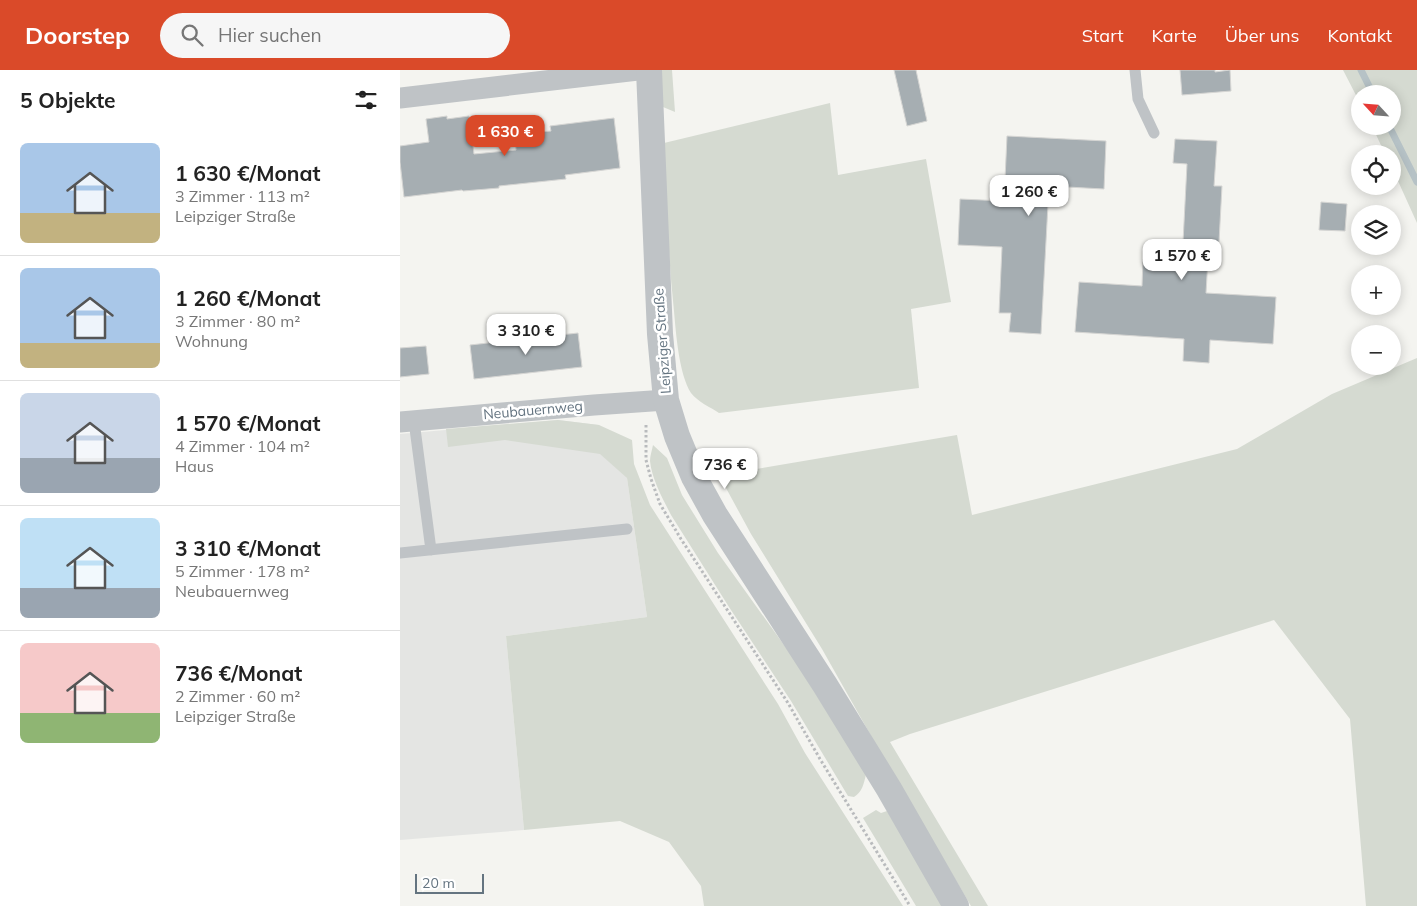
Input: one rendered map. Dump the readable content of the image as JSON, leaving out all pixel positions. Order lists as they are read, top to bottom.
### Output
{
  "streets": {
    "street": ["Leipziger Straße", "Neubauernweg"]
  },
  "crossings": [
    ["Leipziger Straße", "Neubauernweg"]
  ],
  "scale_bar": "20 m",
  "north": "top left",
  "page": {
    "header": "Doorstep",
    "search": "Hier suchen",
    "nav": [
      "Start",
      "Karte",
      "Über uns",
      "Kontakt"
    ],
    "heading": "5 Objekte",
    "map_buttons": ["+", "−"],
    "price": [
      "1 630 €",
      "1 260 €",
      "1 570 €",
      "3 310 €",
      "736 €"
    ],
    "list": [
      {
        "name": "1 630 €/Monat",
        "note": "3 Zimmer · 113 m² · Leipziger Straße"
      },
      {
        "name": "1 260 €/Monat",
        "note": "3 Zimmer · 80 m² · Wohnung"
      },
      {
        "name": "1 570 €/Monat",
        "note": "4 Zimmer · 104 m² · Haus"
      },
      {
        "name": "3 310 €/Monat",
        "note": "5 Zimmer · 178 m² · Neubauernweg"
      },
      {
        "name": "736 €/Monat",
        "note": "2 Zimmer · 60 m² · Leipziger Straße"
      }
    ],
    "scale": "20 m"
  }
}
